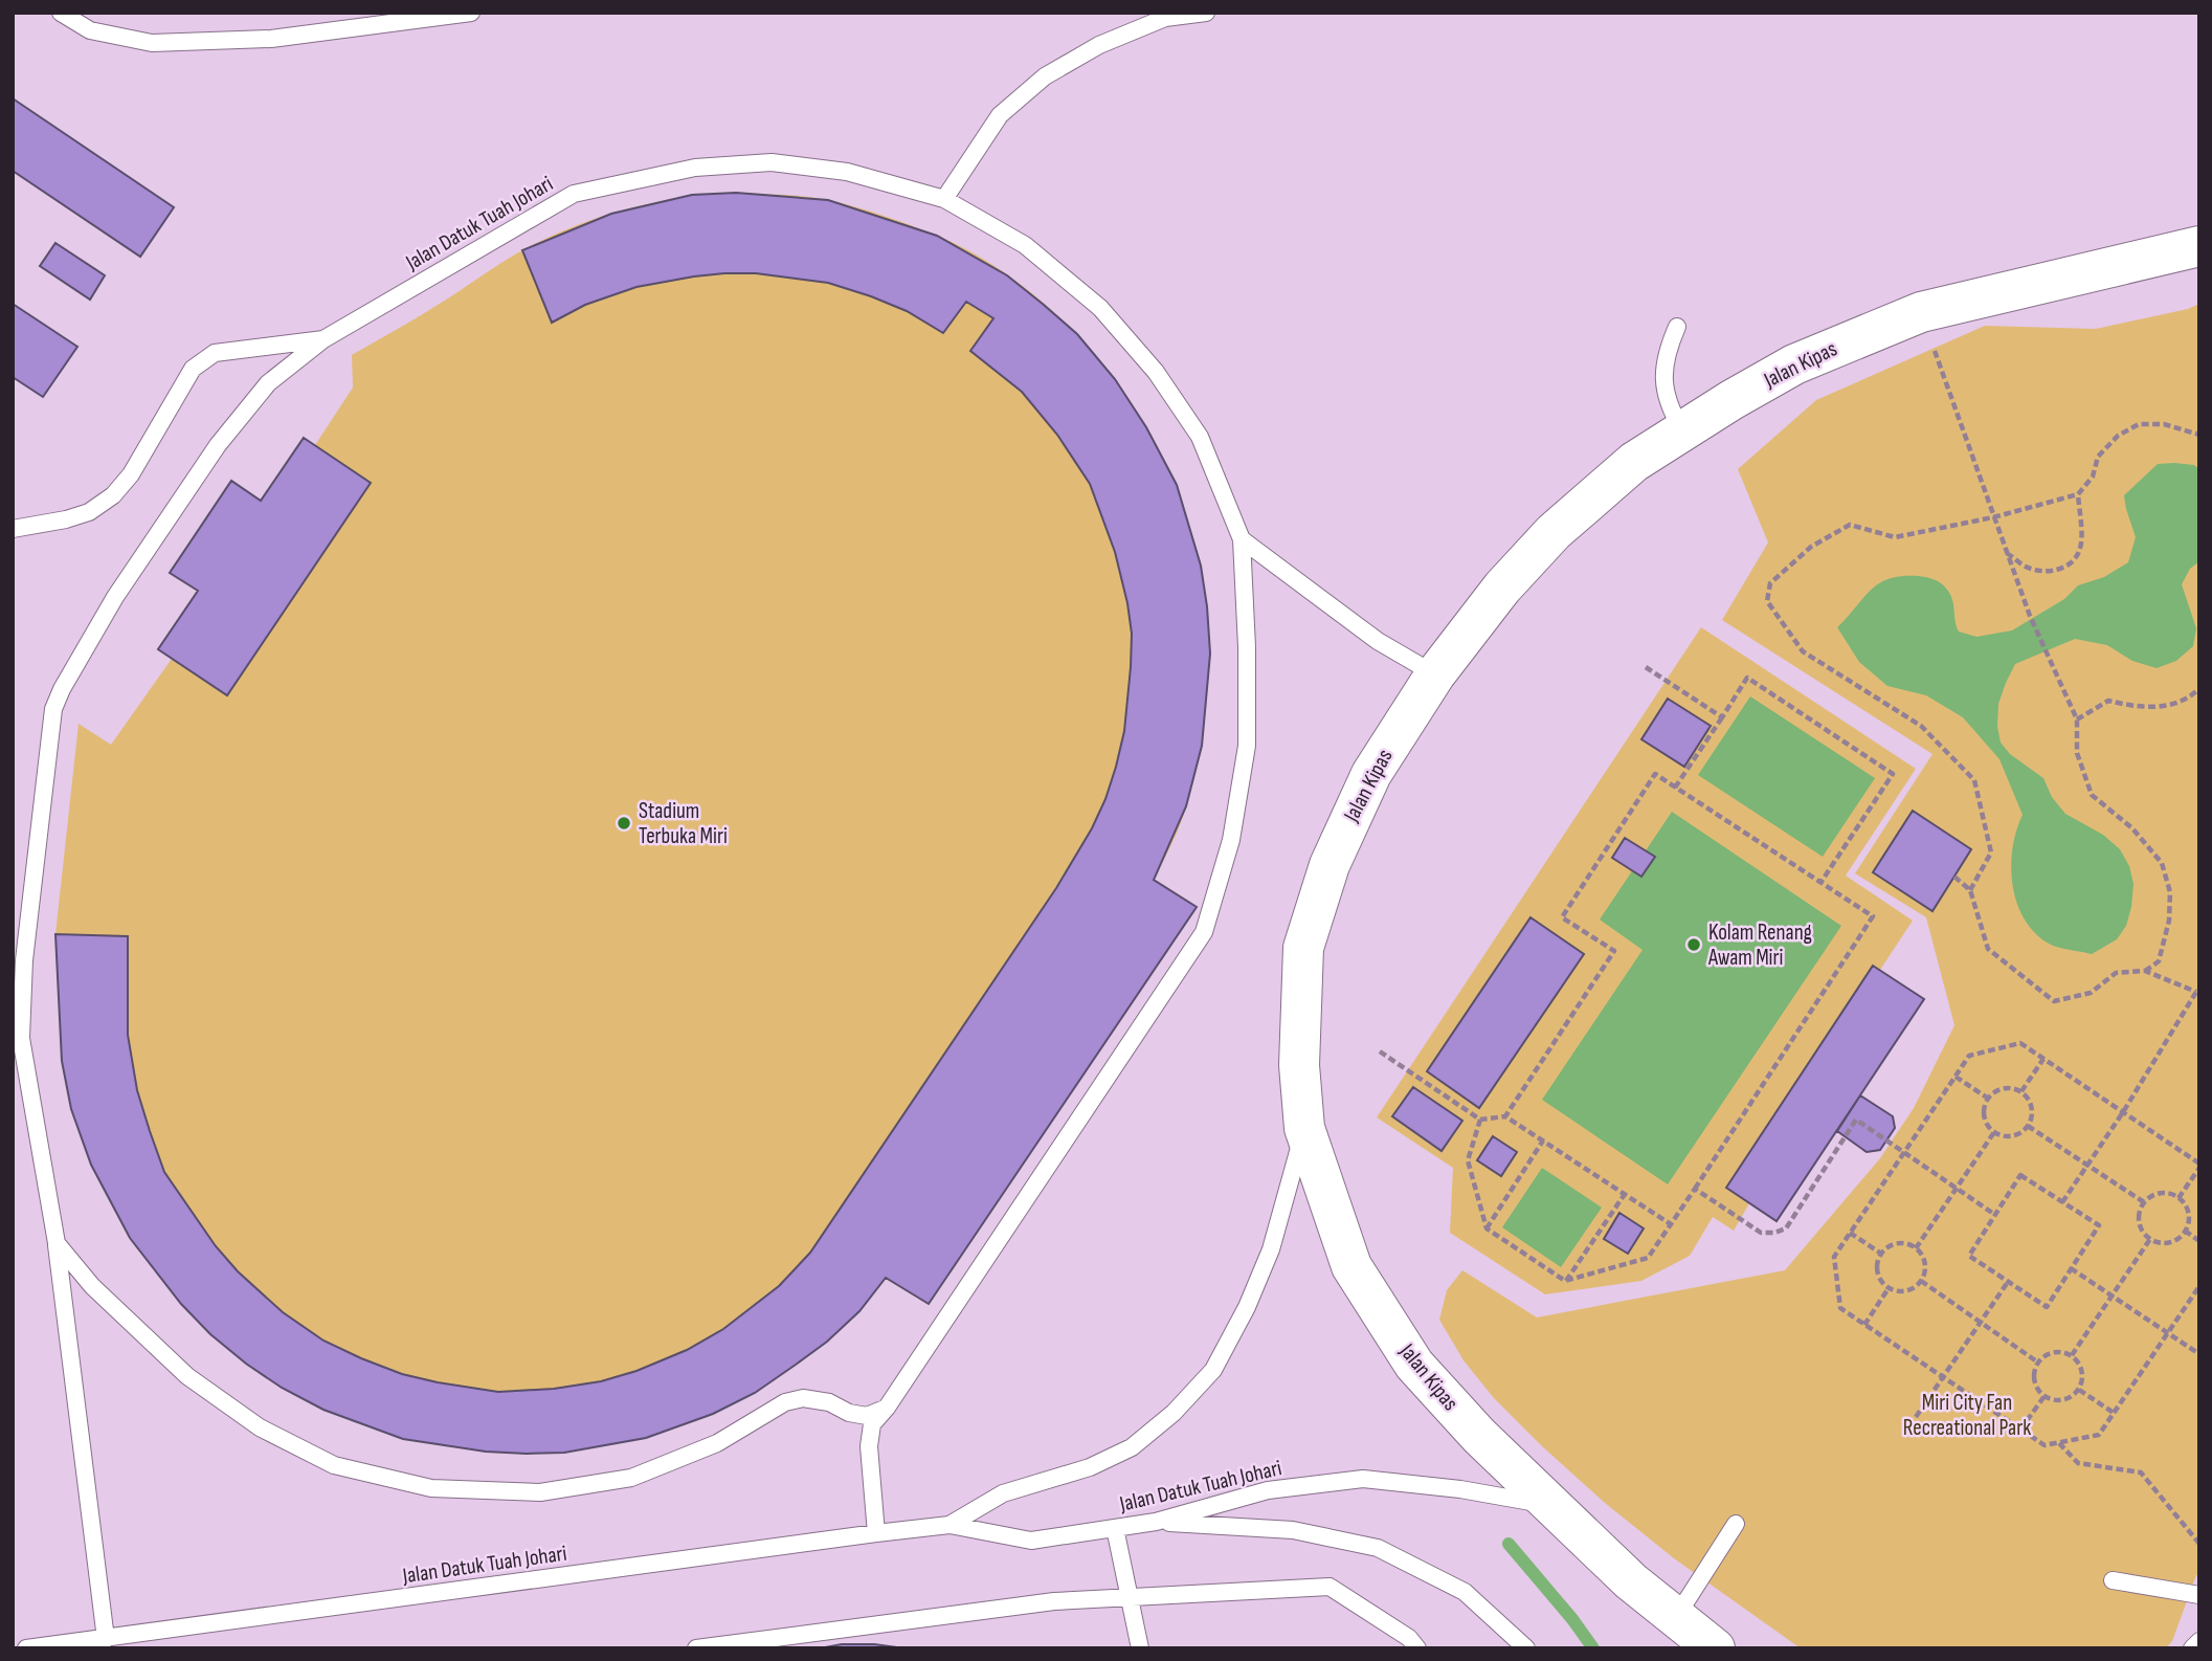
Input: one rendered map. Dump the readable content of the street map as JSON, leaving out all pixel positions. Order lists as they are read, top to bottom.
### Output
{
  "streets": {
    "main road": ["Jalan Kipas"],
    "lane": ["Jalan Datuk Tuah Johari"]
  },
  "crossings": [
    ["Jalan Datuk Tuah Johari", "Jalan Kipas"]
  ],
  "parks": ["Miri City Fan Recreational Park"],
  "places": ["Stadium Terbuka Miri", "Kolam Renang Awam Miri"]
}
